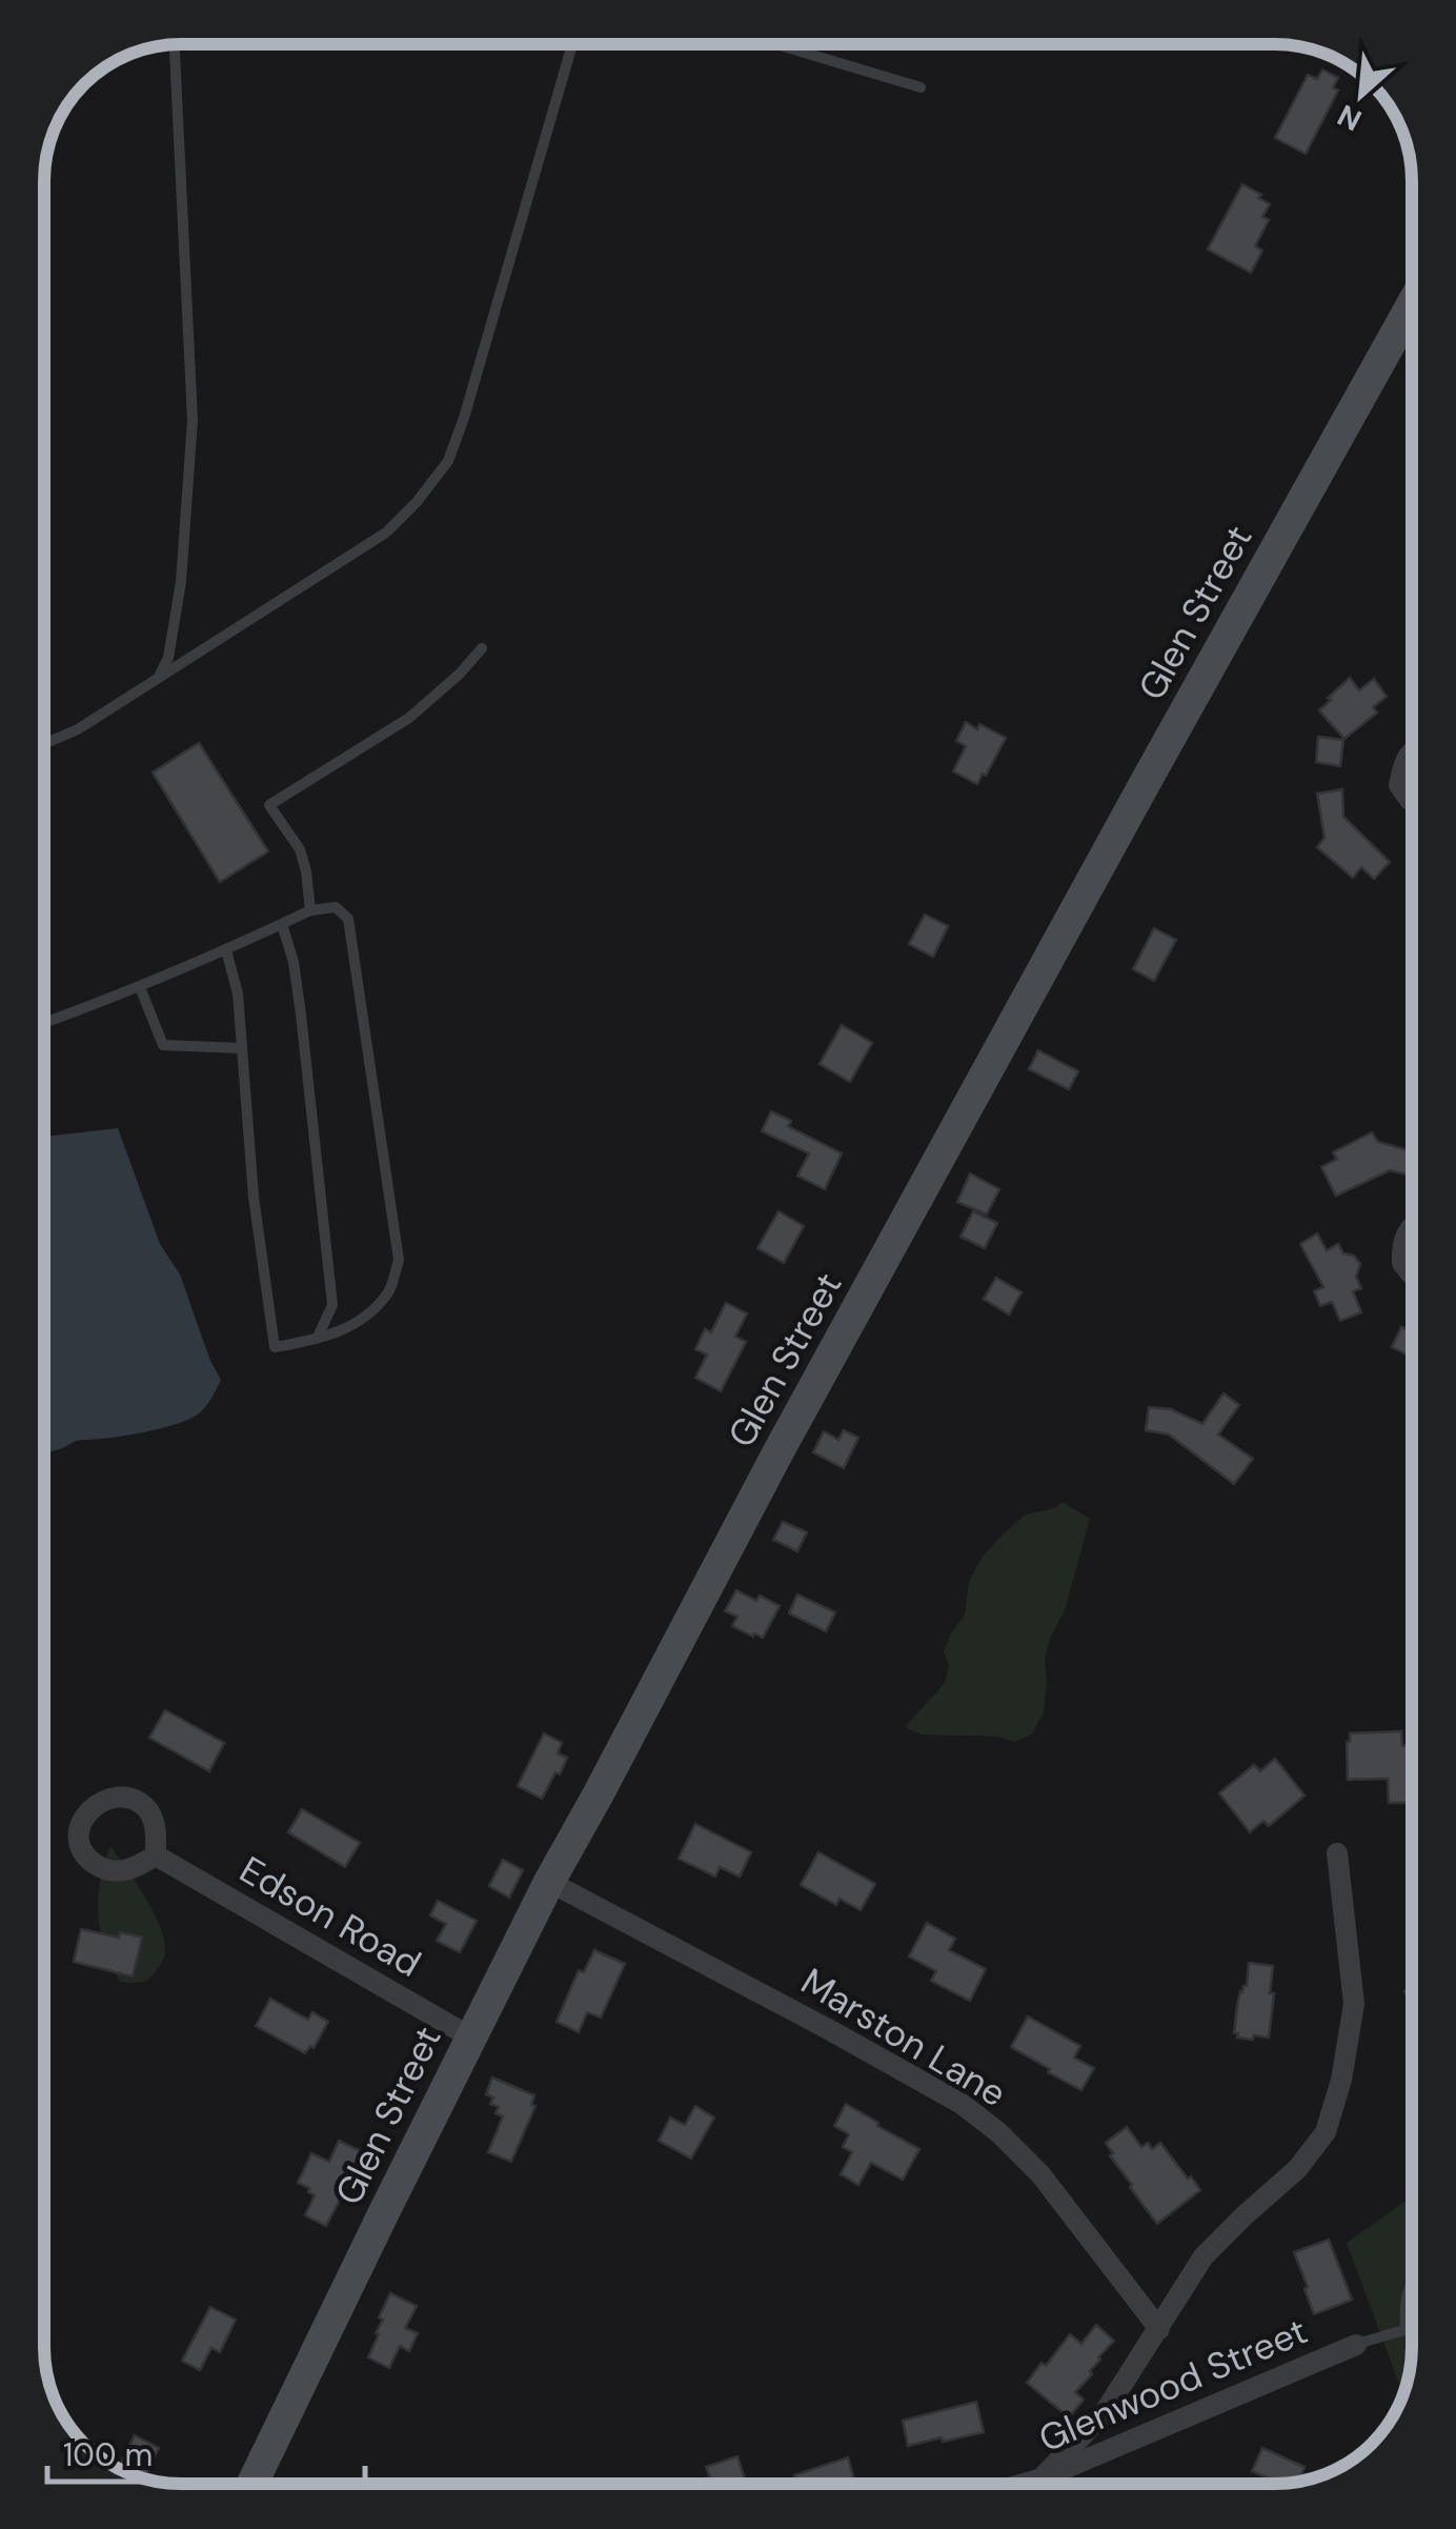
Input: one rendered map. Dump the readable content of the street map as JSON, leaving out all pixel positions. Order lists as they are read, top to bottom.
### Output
{
  "streets": {
    "street": [
      "Glen Street",
      "Edson Road",
      "Marston Lane",
      "Glenwood Street"
    ]
  },
  "crossings": [
    ["Glen Street", "Edson Road"],
    ["Glen Street", "Marston Lane"]
  ],
  "scale_bar": "100 m",
  "north": "bottom left"
}
